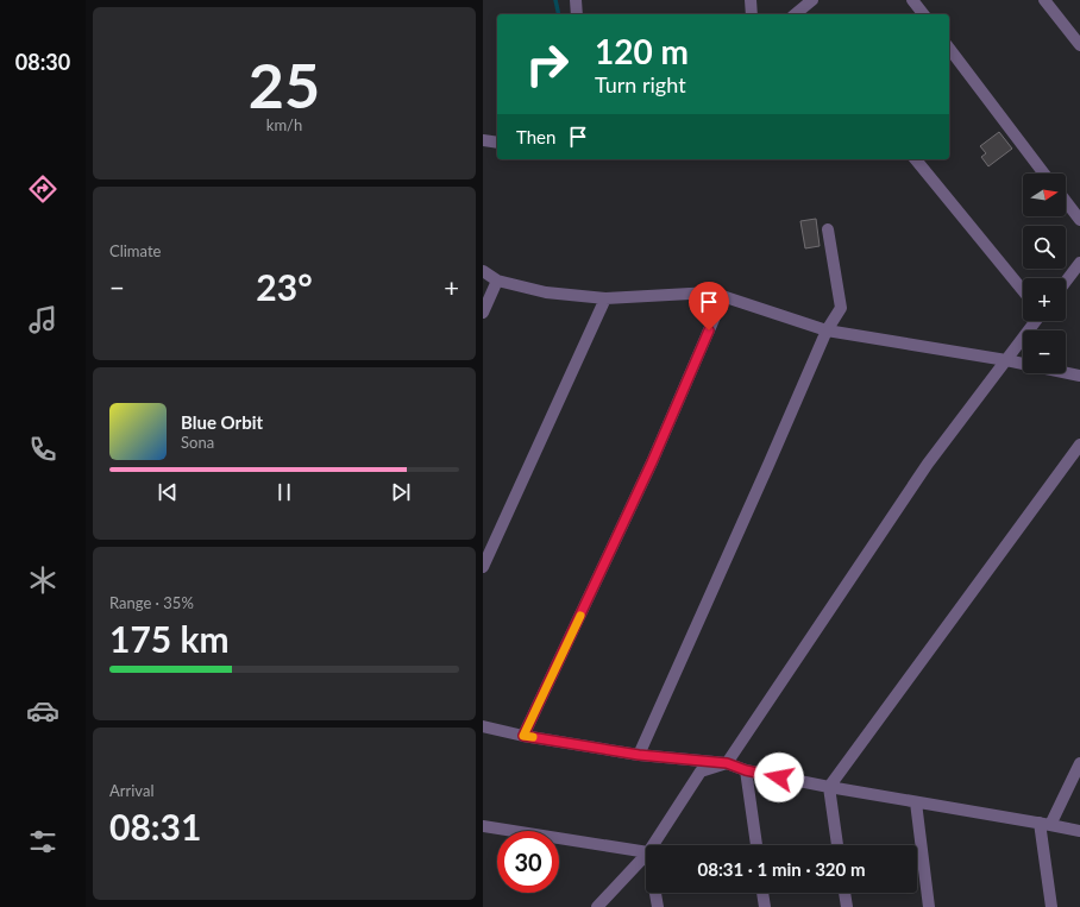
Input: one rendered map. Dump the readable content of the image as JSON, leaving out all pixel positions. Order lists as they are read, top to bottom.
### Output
{
  "north": "right",
  "page": {
    "tabs": "08:30",
    "tile": [
      ["25", "km/h"],
      "Climate",
      ["Range · 35%", "175 km"],
      ["Arrival", "08:31"]
    ],
    "turn": ["120 m", "Turn right"],
    "then": "Then",
    "map_buttons": ["+", "−"],
    "heat": ["−", "23°", "+"],
    "song": ["Blue Orbit", "Sona"],
    "limit": "30",
    "trip": "08:31 · 1 min · 320 m"
  }
}
